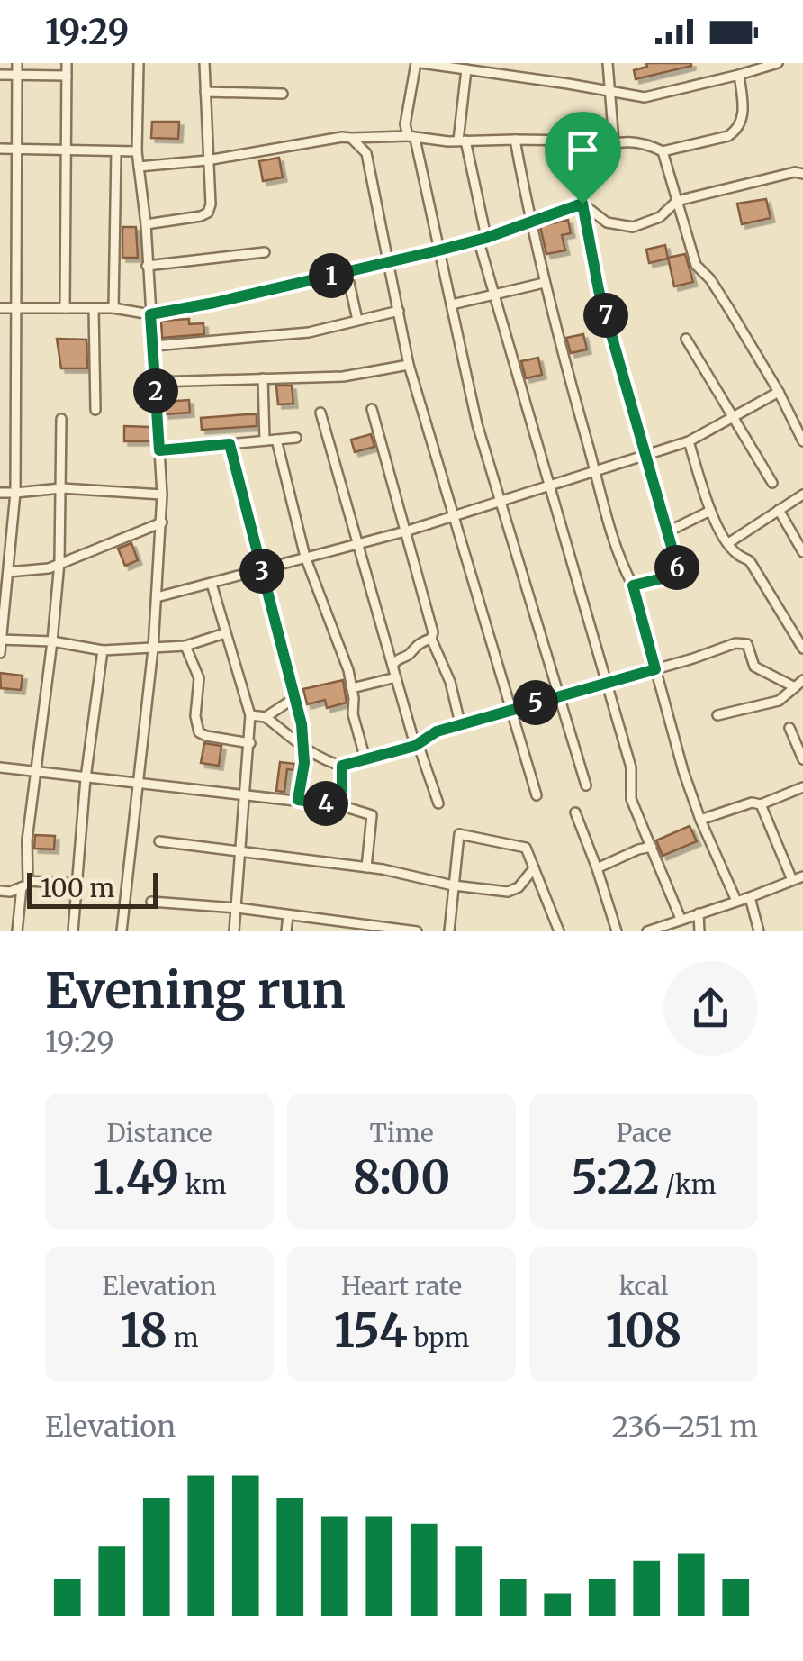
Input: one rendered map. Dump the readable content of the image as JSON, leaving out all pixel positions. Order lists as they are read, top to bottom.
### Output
{
  "scale_bar": "100 m",
  "page": {
    "status": "19:29",
    "pins": [
      "1",
      "7",
      "2",
      "6",
      "3",
      "5",
      "4"
    ],
    "scale": "100 m",
    "heading": ["Evening run", "19:29"],
    "stats": [
      ["Distance", "1.49 km"],
      ["Time", "8:00"],
      ["Pace", "5:22 /km"],
      ["Elevation", "18 m"],
      ["Heart rate", "154 bpm"],
      ["kcal", "108"]
    ],
    "chart": ["Elevation", "236–251 m"]
  }
}
